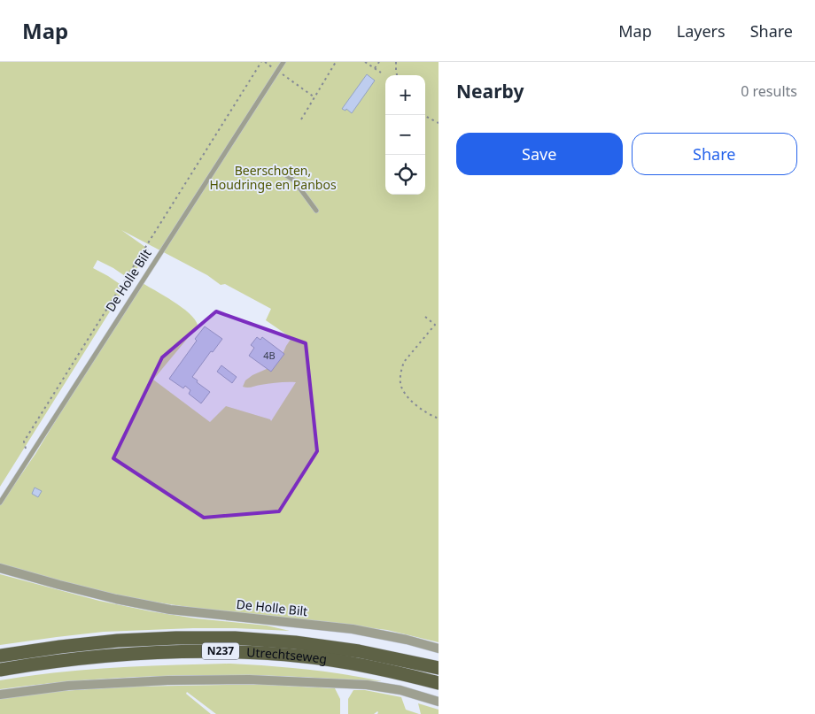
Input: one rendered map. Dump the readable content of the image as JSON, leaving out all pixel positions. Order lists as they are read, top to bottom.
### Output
{
  "streets": {
    "main road": ["N237", "Utrechtseweg"],
    "street": ["De Holle Bilt"]
  },
  "parks": ["Beerschoten, Houdringe en Panbos"],
  "house_numbers": ["4B"],
  "page": {
    "header": "Map",
    "nav": ["Map", "Layers", "Share"],
    "heading": ["Nearby", "0 results"],
    "map_buttons": ["+", "−"],
    "buttons": ["Save", "Share"]
  }
}
